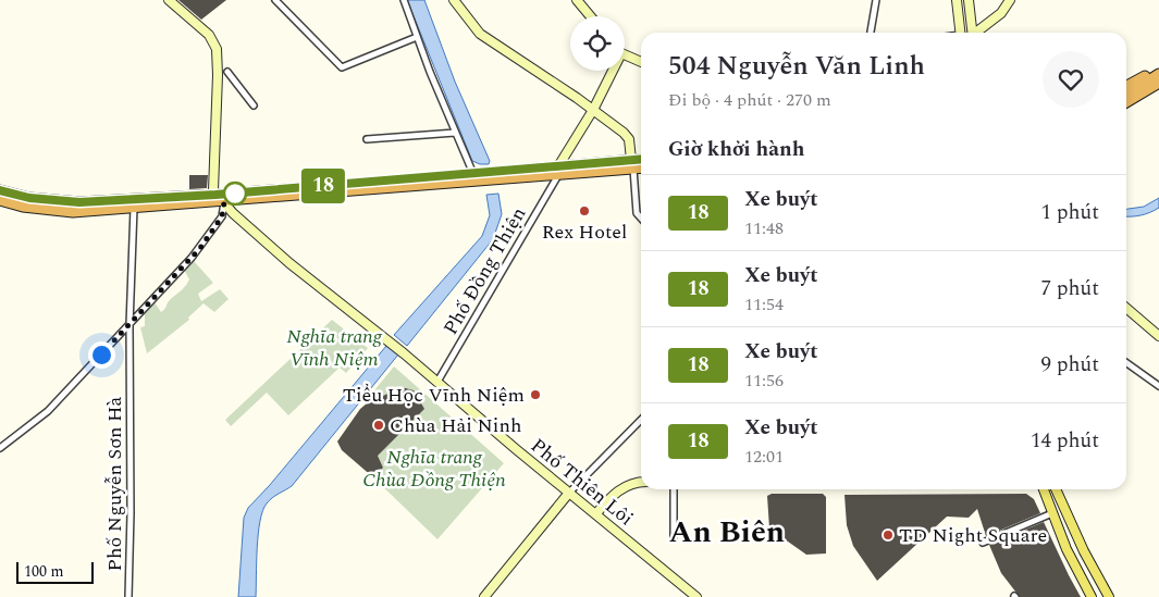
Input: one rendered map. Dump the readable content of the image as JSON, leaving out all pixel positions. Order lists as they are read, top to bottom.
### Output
{
  "streets": {
    "main road": ["Phố Thiên Lôi"],
    "street": ["Phố Đồng Thiện", "Phố Nguyễn Sơn Hà"]
  },
  "crossings": [
    ["Phố Đồng Thiện", "Phố Thiên Lôi"]
  ],
  "districts": ["An Biên"],
  "parks": ["Nghĩa trang Vĩnh Niệm", "Nghĩa trang Chùa Đồng Thiện"],
  "places": [
    "Rex Hotel",
    "Tiểu Học Vĩnh Niệm",
    "Chùa Hải Ninh",
    "TD Night Square"
  ],
  "lines": ["bus line 18"],
  "scale_bar": "100 m",
  "page": {
    "on_map": "18",
    "heading": [
      ["504 Nguyễn Văn Linh", "Đi bộ · 4 phút · 270 m"],
      "Giờ khởi hành"
    ],
    "list": [
      {
        "mark": "18",
        "name": "Xe buýt",
        "note": "11:48",
        "value": "1 phút"
      },
      {
        "mark": "18",
        "name": "Xe buýt",
        "note": "11:54",
        "value": "7 phút"
      },
      {
        "mark": "18",
        "name": "Xe buýt",
        "note": "11:56",
        "value": "9 phút"
      },
      {
        "mark": "18",
        "name": "Xe buýt",
        "note": "12:01",
        "value": "14 phút"
      }
    ],
    "scale": "100 m"
  }
}
